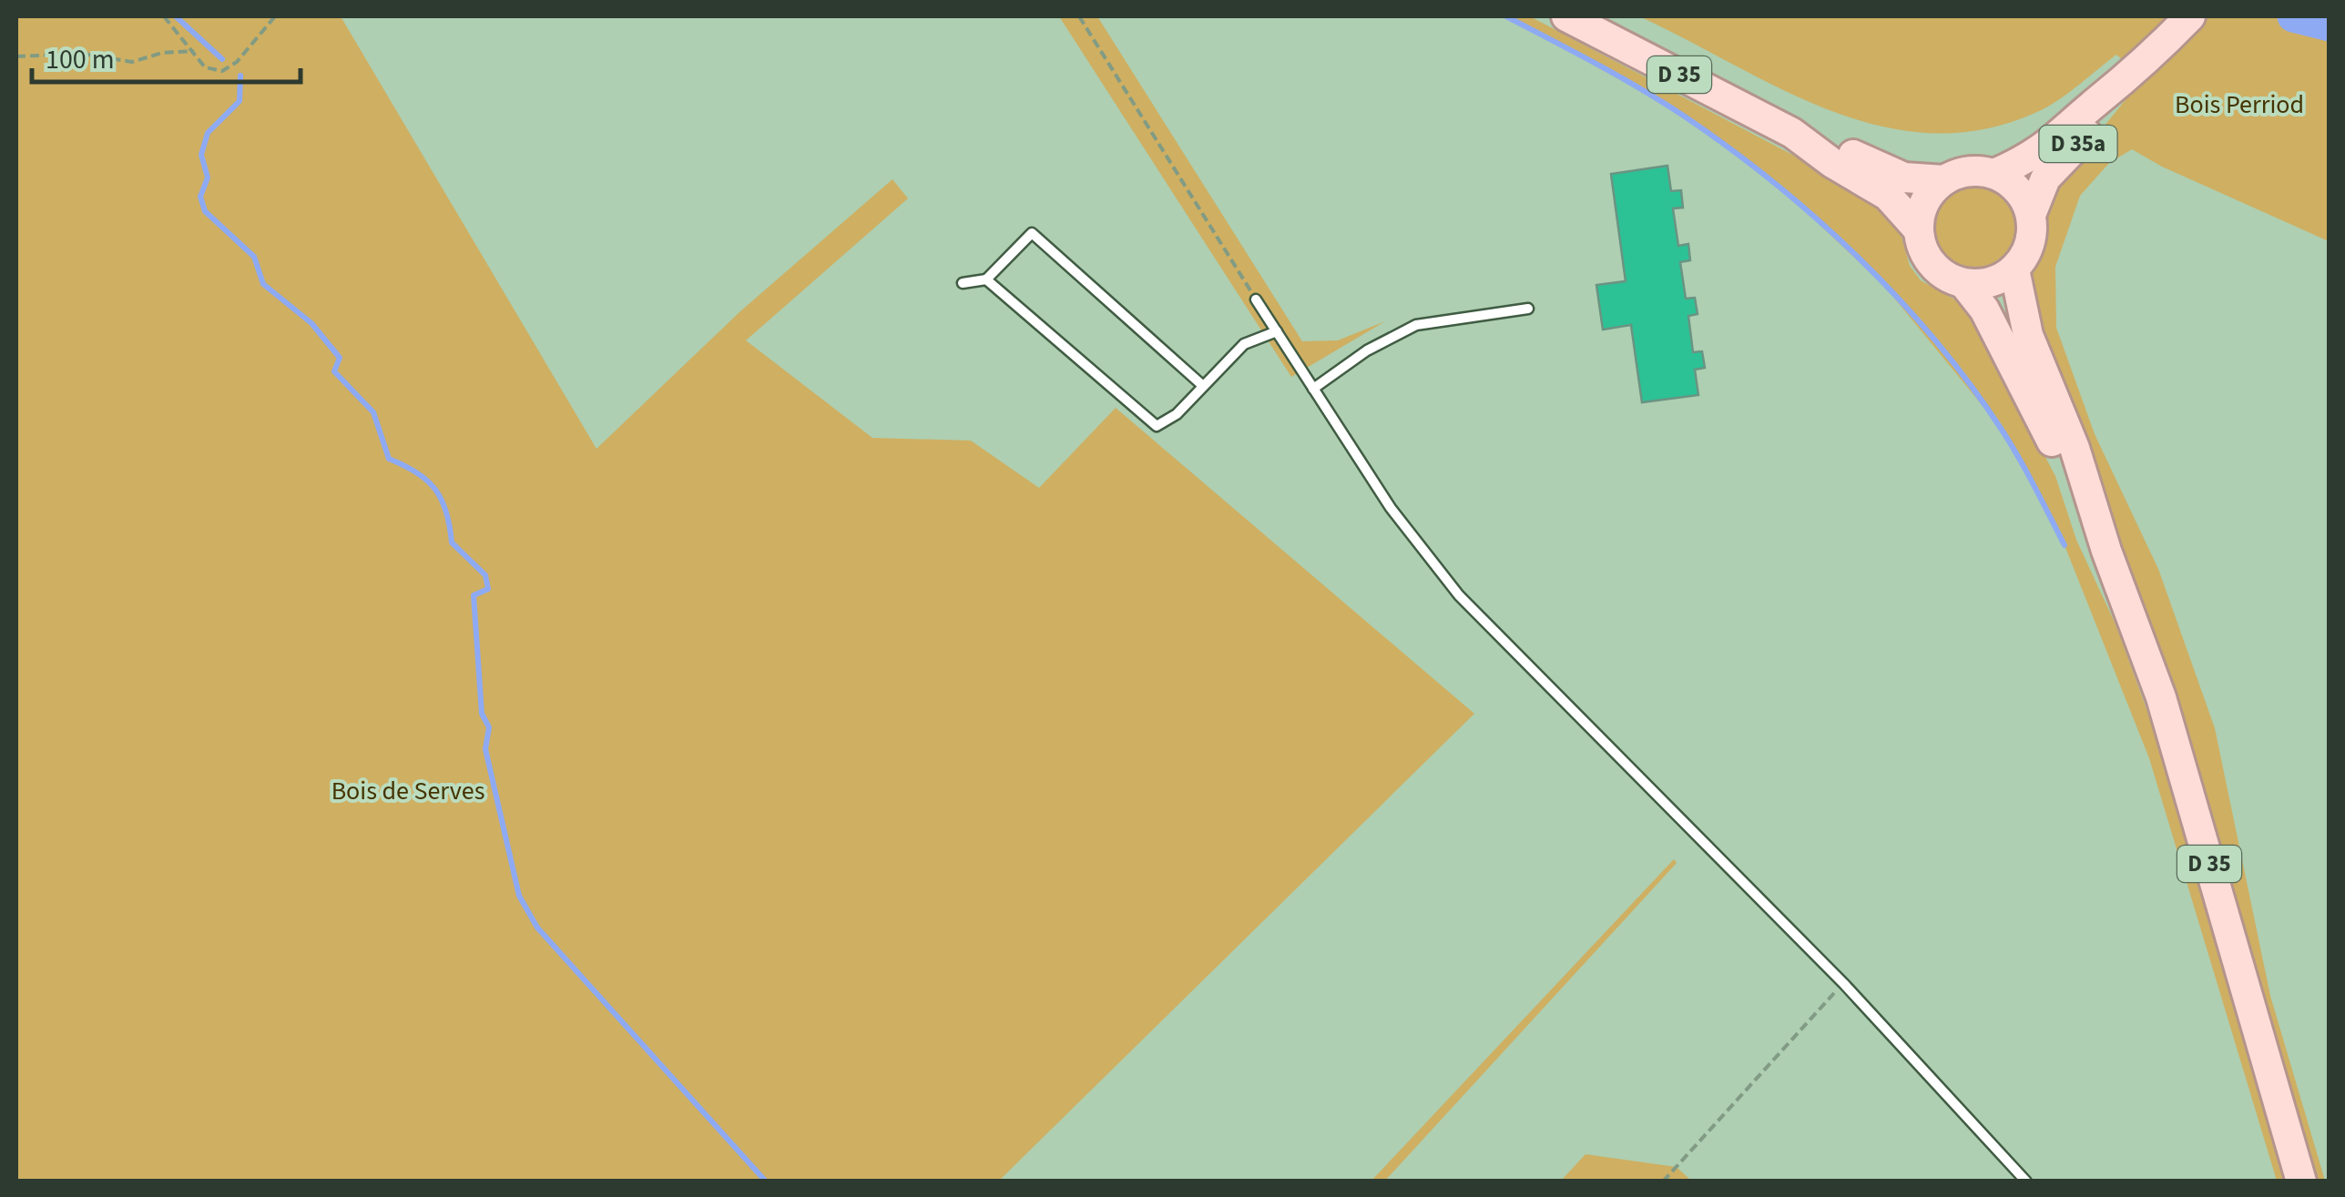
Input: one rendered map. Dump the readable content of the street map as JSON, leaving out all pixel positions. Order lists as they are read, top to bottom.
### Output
{
  "streets": {
    "main road": ["D 35", "D 35a"]
  },
  "crossings": [
    ["D 35", "D 35a"]
  ],
  "parks": ["Bois Perriod", "Bois de Serves"],
  "scale_bar": "100 m"
}
